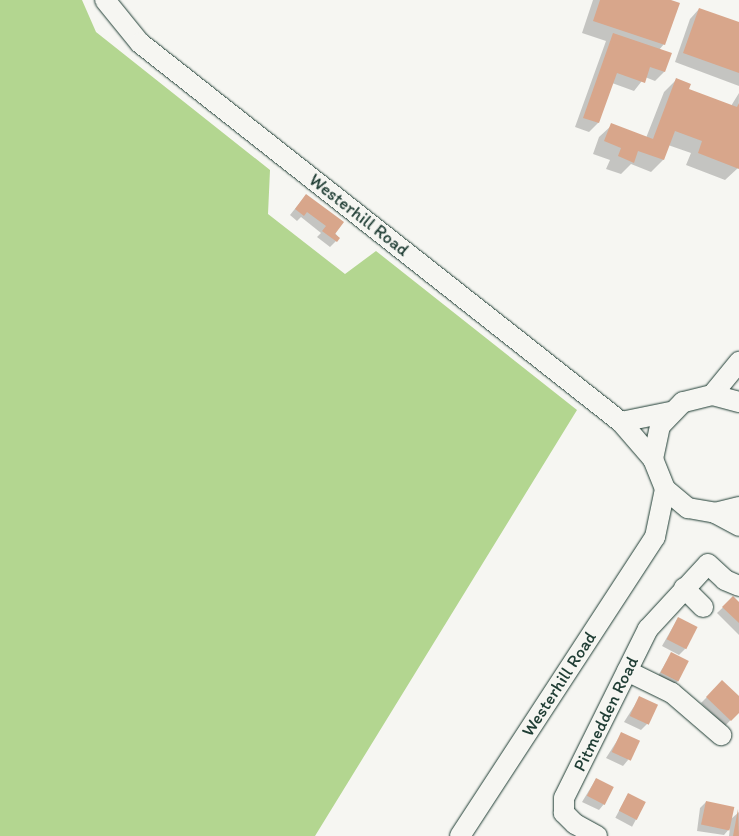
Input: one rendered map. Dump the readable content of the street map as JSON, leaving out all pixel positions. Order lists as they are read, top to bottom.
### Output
{
  "streets": {
    "street": ["Westerhill Road", "Pitmedden Road"]
  }
}
